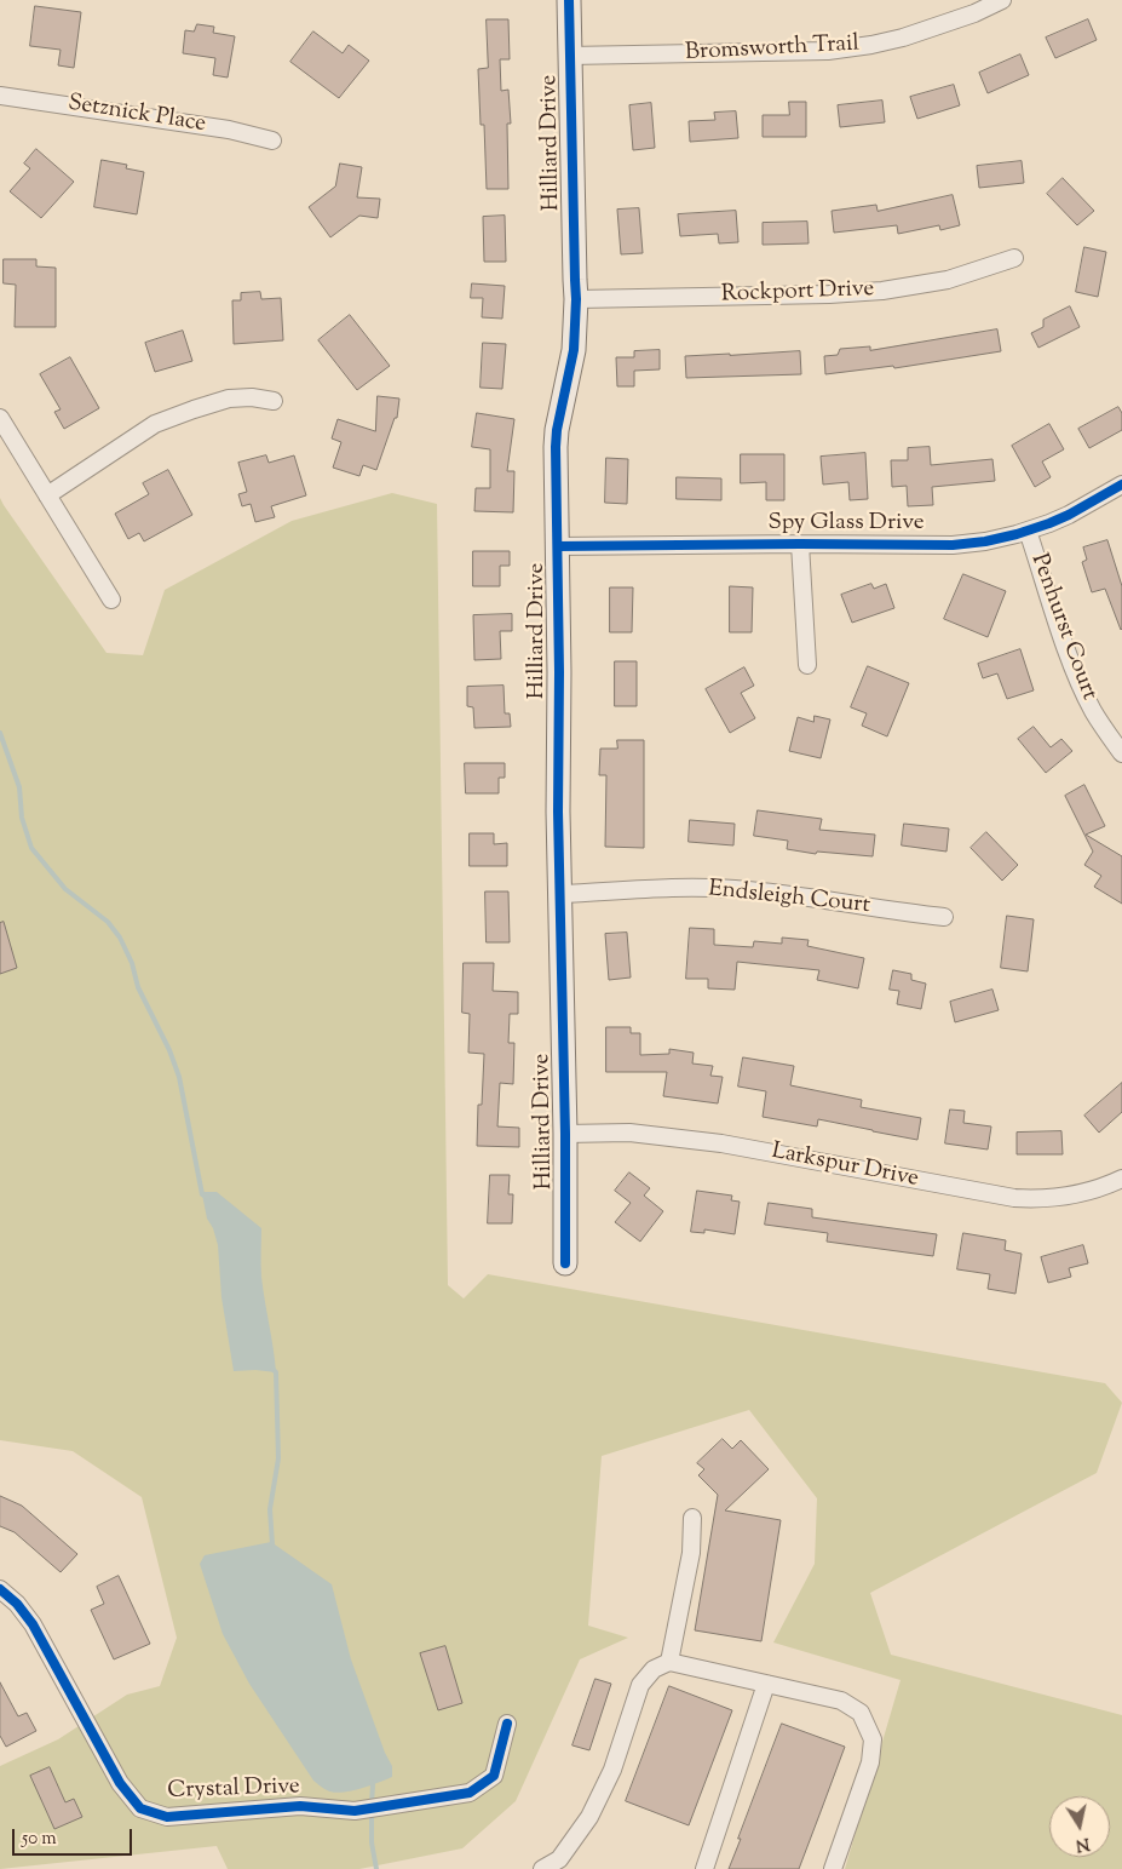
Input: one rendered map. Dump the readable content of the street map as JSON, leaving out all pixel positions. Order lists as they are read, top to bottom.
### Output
{
  "streets": {
    "street": [
      "Bromsworth Trail",
      "Setznick Place",
      "Hilliard Drive",
      "Rockport Drive",
      "Spy Glass Drive",
      "Penhurst Court",
      "Endsleigh Court",
      "Larkspur Drive",
      "Crystal Drive"
    ]
  },
  "crossings": [
    ["Bromsworth Trail", "Hilliard Drive"],
    ["Hilliard Drive", "Rockport Drive"],
    ["Hilliard Drive", "Spy Glass Drive"],
    ["Hilliard Drive", "Endsleigh Court"],
    ["Hilliard Drive", "Larkspur Drive"],
    ["Spy Glass Drive", "Penhurst Court"]
  ],
  "scale_bar": "50 m",
  "north": "bottom"
}
